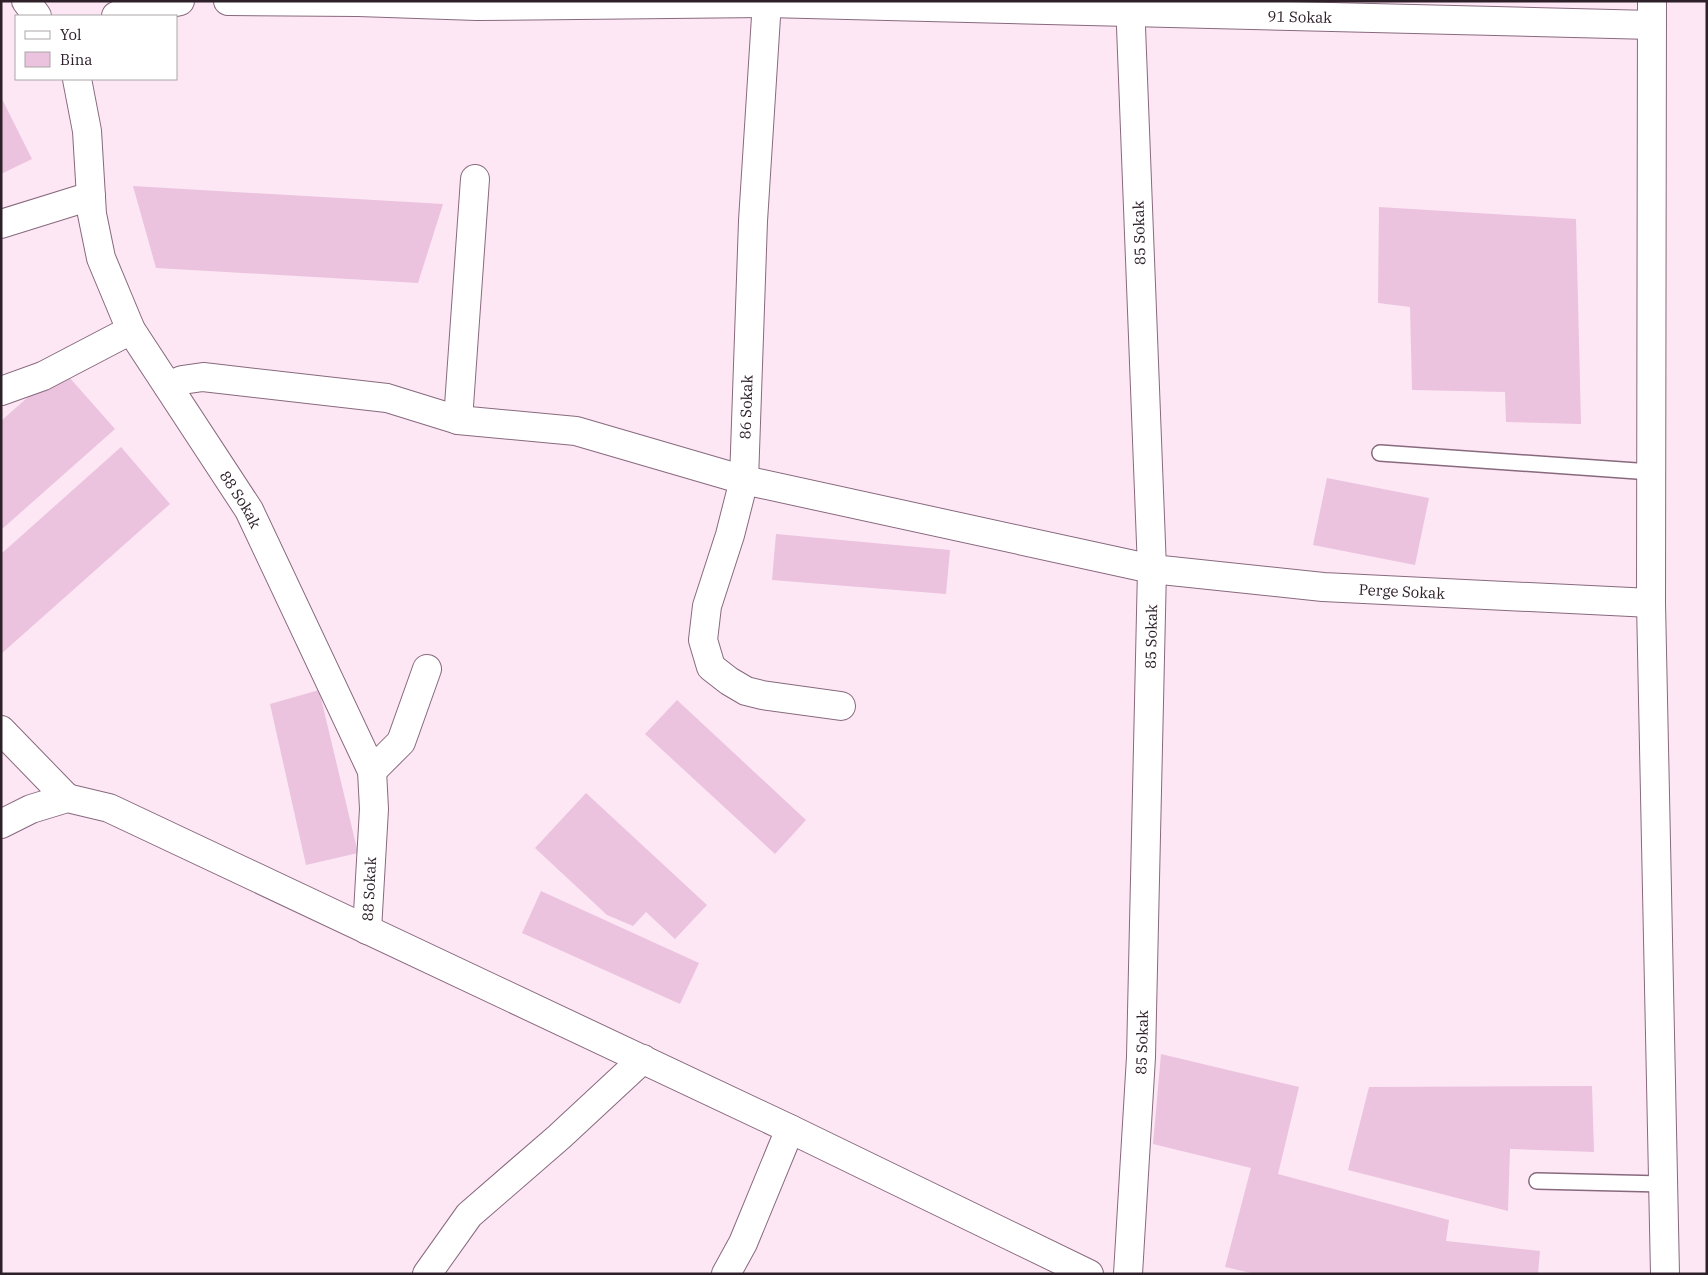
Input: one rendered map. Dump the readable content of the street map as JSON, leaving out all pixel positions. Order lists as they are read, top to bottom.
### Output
{
  "streets": {
    "street": [
      "91 Sokak",
      "85 Sokak",
      "86 Sokak",
      "88 Sokak",
      "Perge Sokak"
    ]
  },
  "crossings": [
    ["91 Sokak", "85 Sokak"],
    ["91 Sokak", "86 Sokak"],
    ["85 Sokak", "Perge Sokak"],
    ["86 Sokak", "Perge Sokak"],
    ["88 Sokak", "Perge Sokak"]
  ],
  "legend": ["Yol", "Bina"]
}
